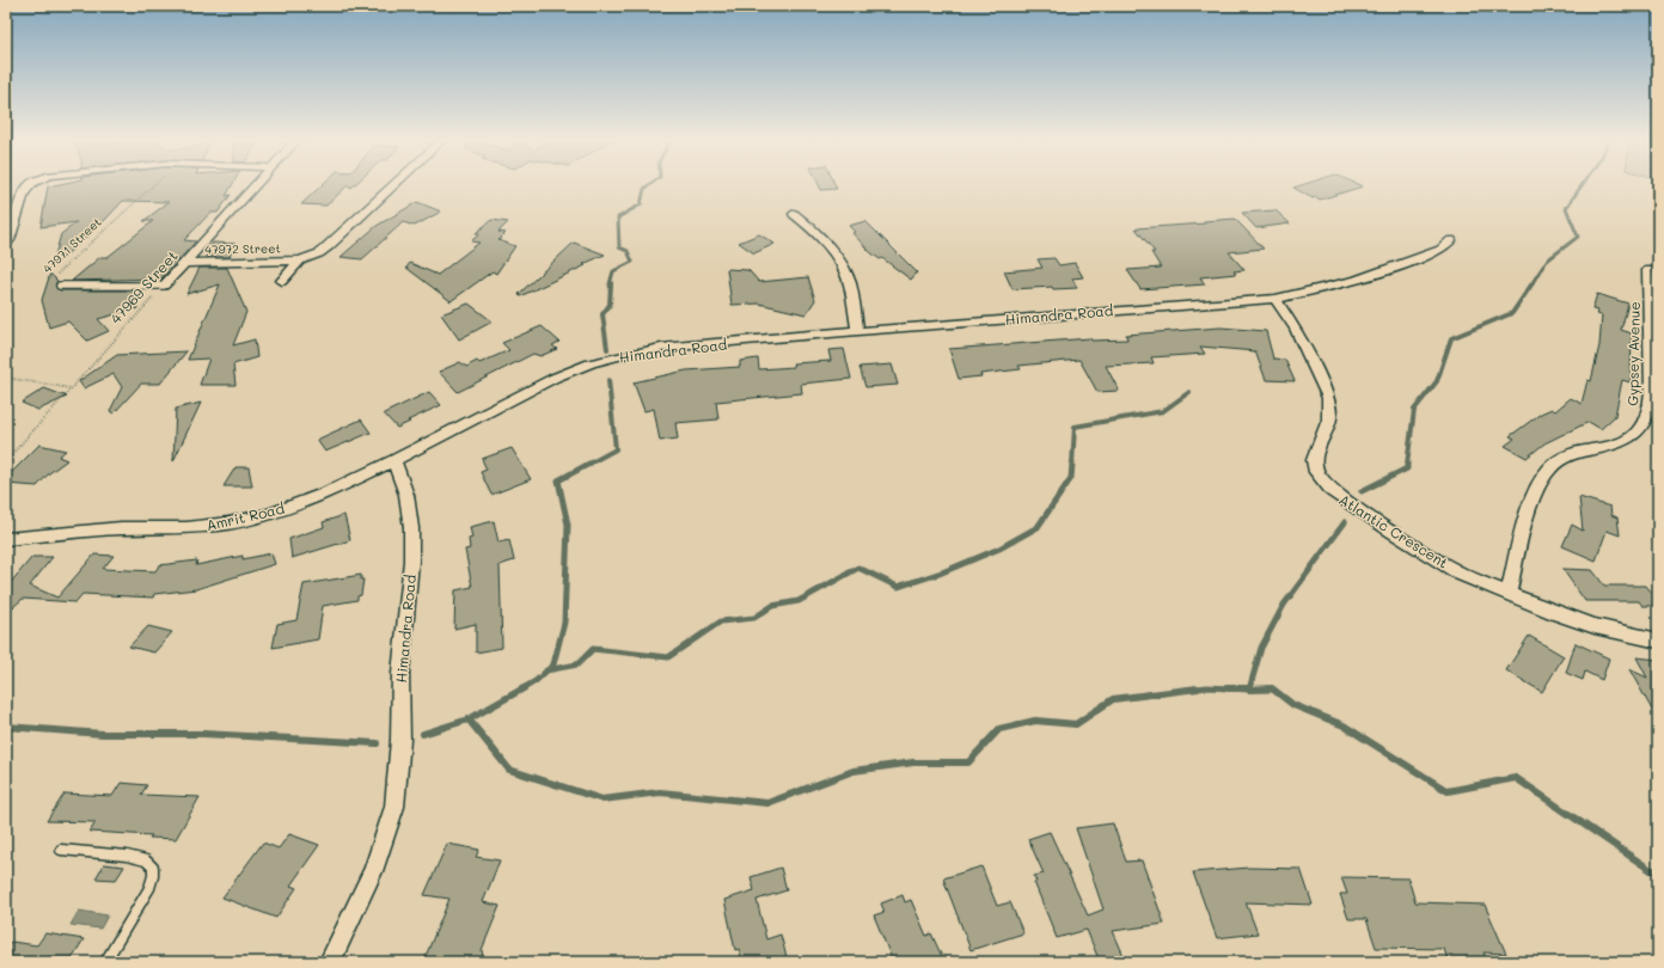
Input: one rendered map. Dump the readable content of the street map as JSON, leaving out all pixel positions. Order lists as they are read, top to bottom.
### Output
{
  "streets": {
    "street": [
      "47972 Street",
      "47969 Street",
      "Himandra Road",
      "Gypsey Avenue",
      "Amrit Road",
      "Atlantic Crescent"
    ],
    "lane": ["47971 Street"]
  },
  "crossings": [
    ["47971 Street", "47969 Street"],
    ["47972 Street", "47969 Street"],
    ["Himandra Road", "Amrit Road"],
    ["Himandra Road", "Atlantic Crescent"],
    ["Gypsey Avenue", "Atlantic Crescent"]
  ]
}
